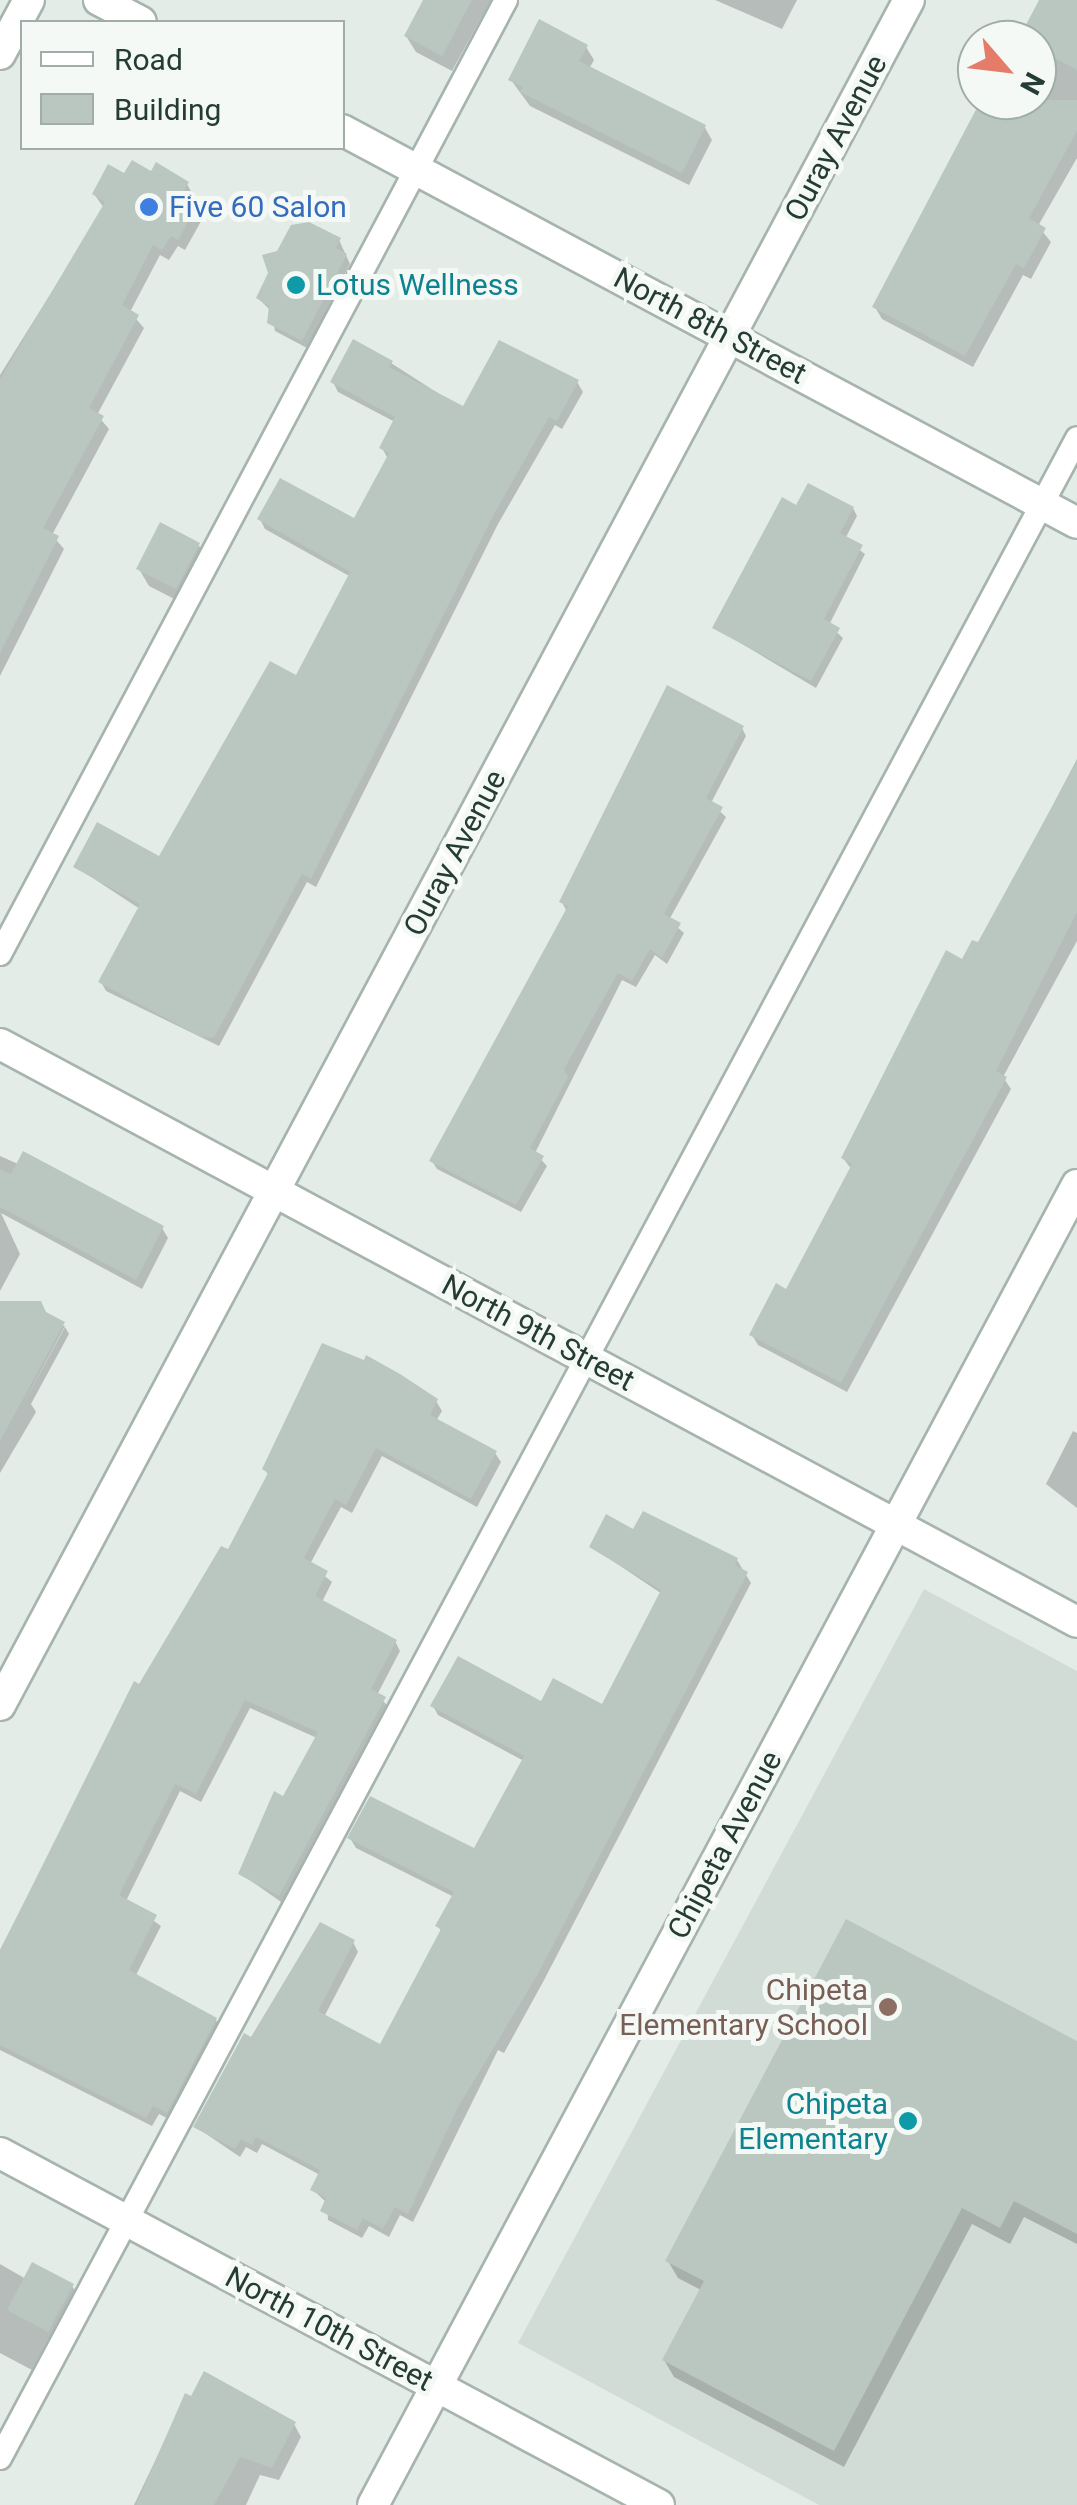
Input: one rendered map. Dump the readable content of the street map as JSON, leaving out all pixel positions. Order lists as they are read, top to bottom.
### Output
{
  "streets": {
    "street": [
      "Ouray Avenue",
      "North 8th Street",
      "North 9th Street",
      "Chipeta Avenue",
      "North 10th Street"
    ]
  },
  "crossings": [
    ["Ouray Avenue", "North 8th Street"],
    ["Ouray Avenue", "North 9th Street"],
    ["North 9th Street", "Chipeta Avenue"],
    ["Chipeta Avenue", "North 10th Street"]
  ],
  "places": [
    "Five 60 Salon",
    "Lotus Wellness",
    "Chipeta Elementary School",
    "Chipeta Elementary"
  ],
  "legend": ["Road", "Building"],
  "north": "bottom right"
}
